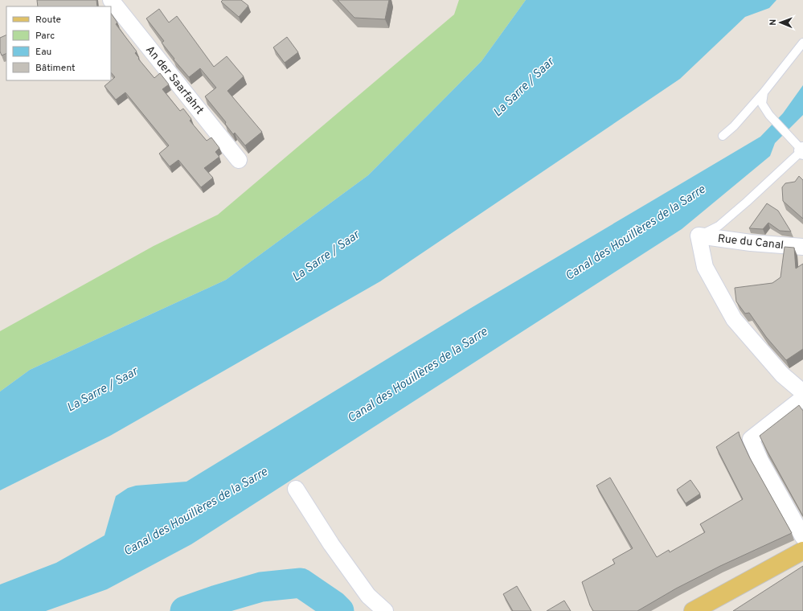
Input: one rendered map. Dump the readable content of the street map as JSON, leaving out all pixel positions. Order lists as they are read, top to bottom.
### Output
{
  "streets": {
    "street": ["An der Saarfahrt", "Rue du Canal"]
  },
  "water": ["La Sarre / Saar", "Canal des Houillères de la Sarre"],
  "legend": [
    "Route",
    "Parc",
    "Eau",
    "Bâtiment"
  ],
  "north": "left"
}
